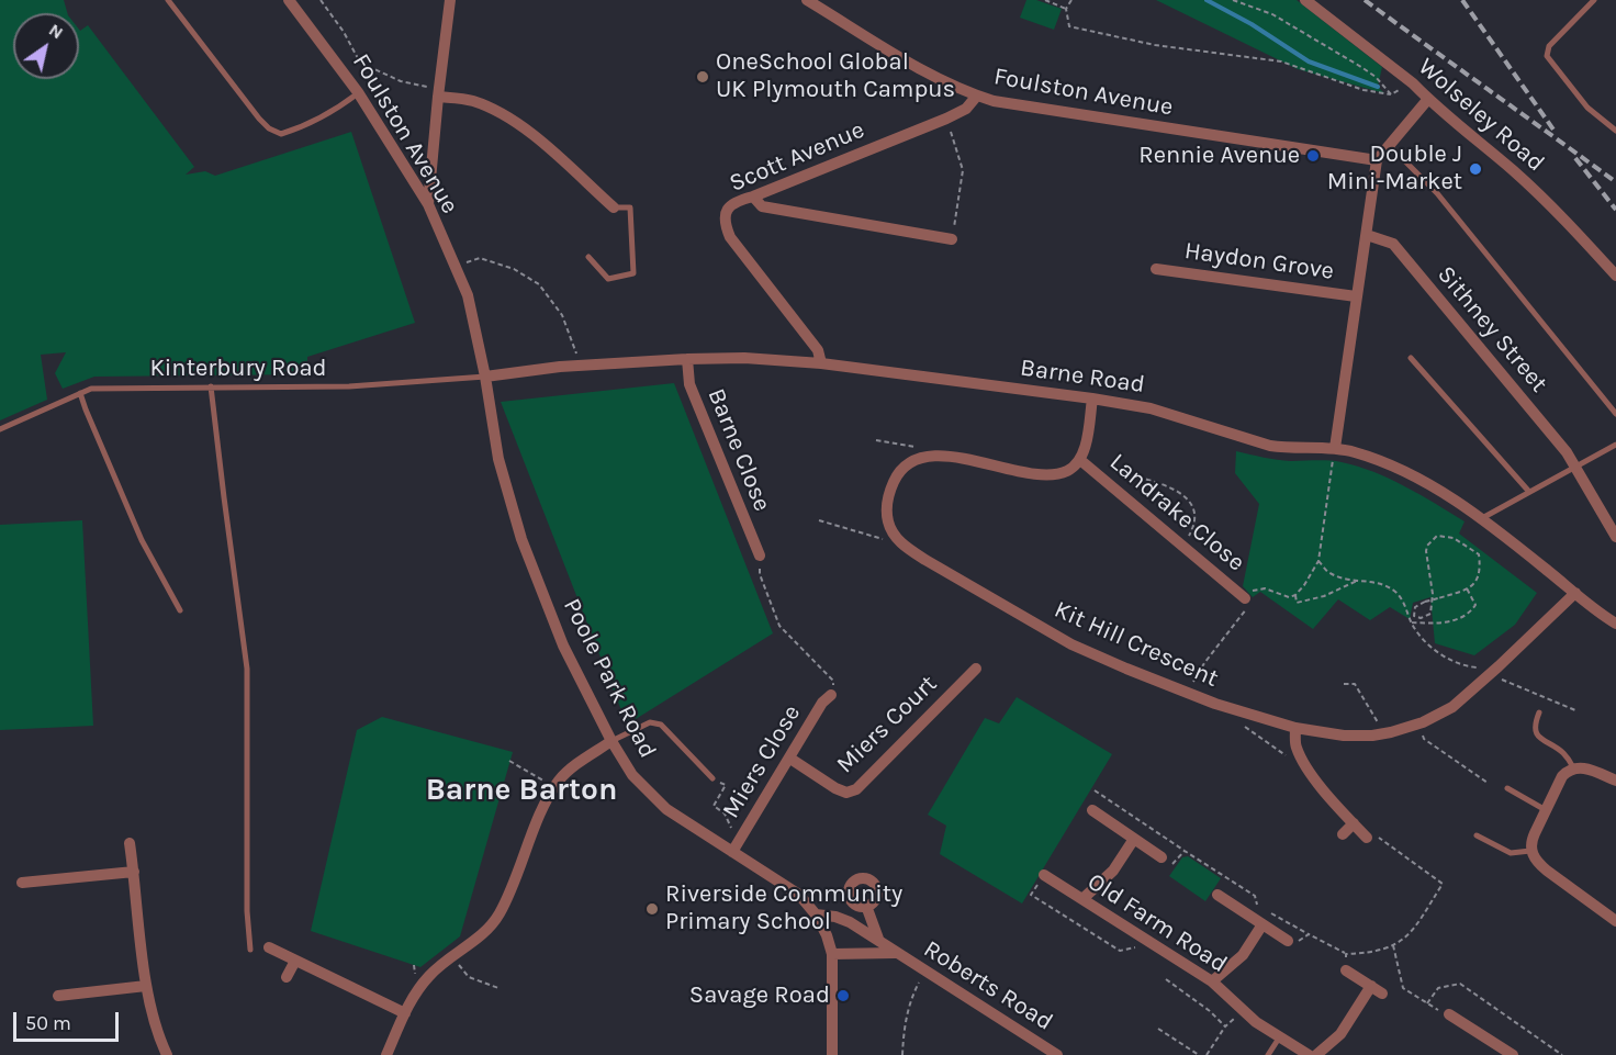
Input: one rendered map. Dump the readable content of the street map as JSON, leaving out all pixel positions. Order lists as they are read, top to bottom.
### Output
{
  "streets": {
    "street": [
      "Foulston Avenue",
      "Wolseley Road",
      "Scott Avenue",
      "Haydon Grove",
      "Sithney Street",
      "Barne Road",
      "Barne Close",
      "Landrake Close",
      "Kit Hill Crescent",
      "Poole Park Road",
      "Miers Court",
      "Miers Close",
      "Old Farm Road",
      "Roberts Road"
    ],
    "lane": ["Kinterbury Road"]
  },
  "crossings": [
    ["Foulston Avenue", "Scott Avenue"],
    ["Foulston Avenue", "Kinterbury Road"],
    ["Foulston Avenue", "Barne Road"],
    ["Foulston Avenue", "Poole Park Road"],
    ["Scott Avenue", "Barne Road"],
    ["Kinterbury Road", "Barne Road"],
    ["Kinterbury Road", "Poole Park Road"],
    ["Barne Road", "Barne Close"],
    ["Barne Road", "Kit Hill Crescent"],
    ["Barne Road", "Poole Park Road"],
    ["Poole Park Road", "Miers Close"],
    ["Poole Park Road", "Roberts Road"],
    ["Miers Court", "Miers Close"]
  ],
  "districts": ["Barne Barton"],
  "places": [
    "OneSchool Global UK Plymouth Campus",
    "Rennie Avenue",
    "Double J Mini-Market",
    "Riverside Community Primary School",
    "Savage Road"
  ],
  "scale_bar": "50 m",
  "north": "top right"
}
